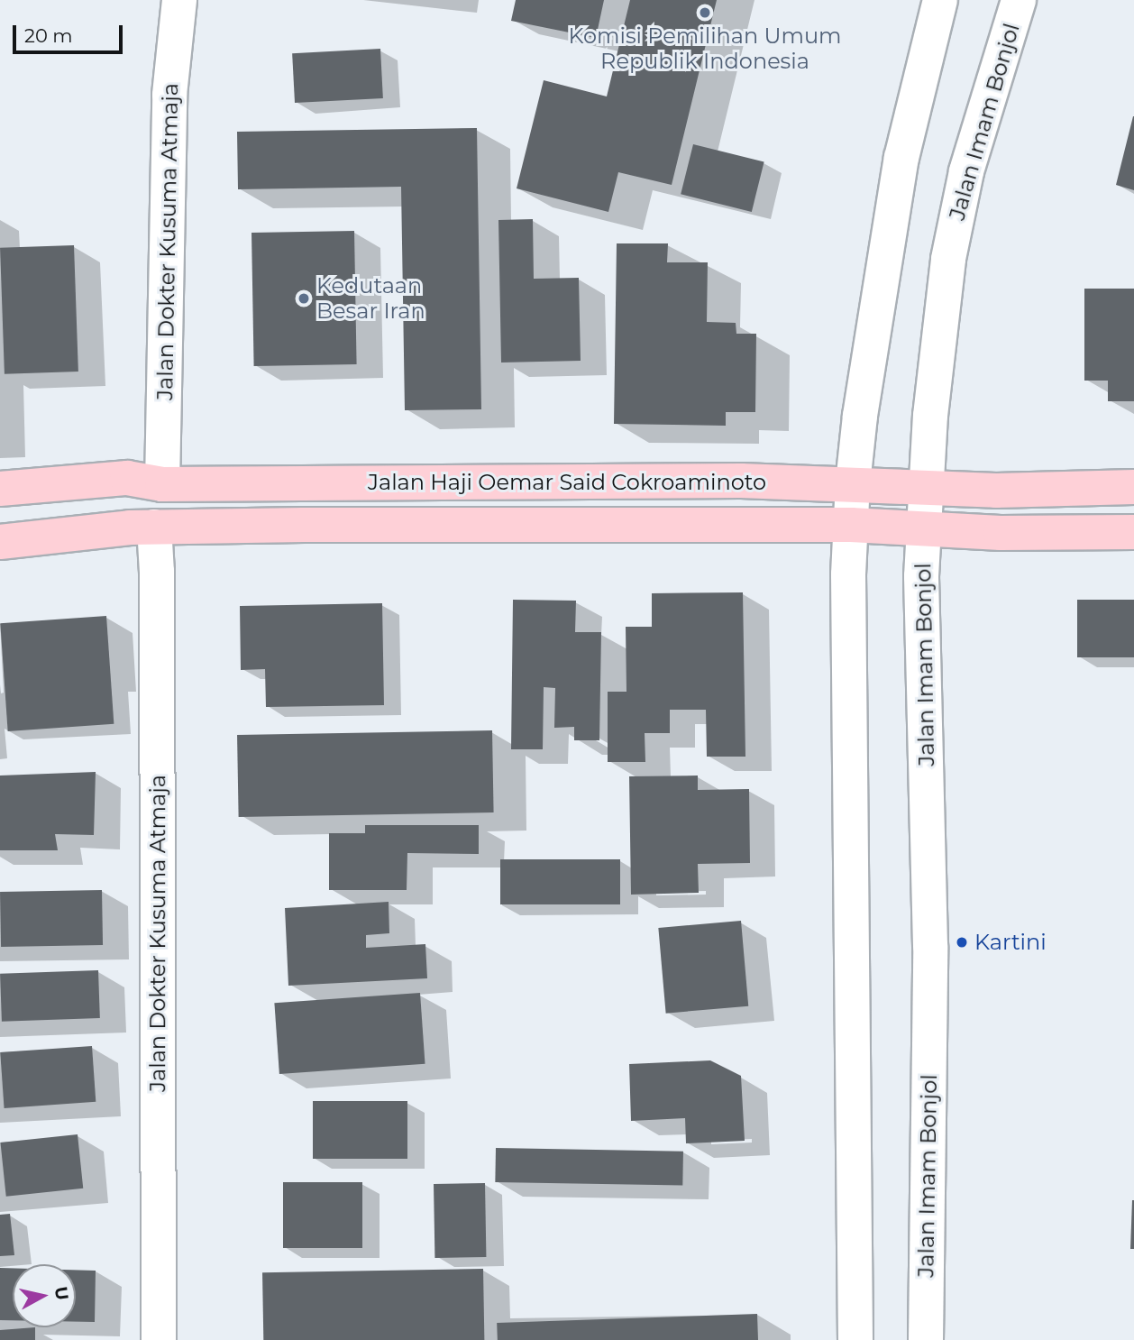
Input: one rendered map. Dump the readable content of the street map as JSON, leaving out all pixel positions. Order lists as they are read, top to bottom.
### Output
{
  "streets": {
    "main road": ["Jalan Imam Bonjol", "Jalan Dokter Kusuma Atmaja", "Jalan Haji Oemar Said Cokroaminoto"]
  },
  "crossings": [
    ["Jalan Imam Bonjol", "Jalan Haji Oemar Said Cokroaminoto"],
    ["Jalan Dokter Kusuma Atmaja", "Jalan Haji Oemar Said Cokroaminoto"]
  ],
  "places": ["Komisi Pemilihan Umum Republik Indonesia", "Kedutaan Besar Iran", "Kartini"],
  "scale_bar": "20 m",
  "north": "right"
}
